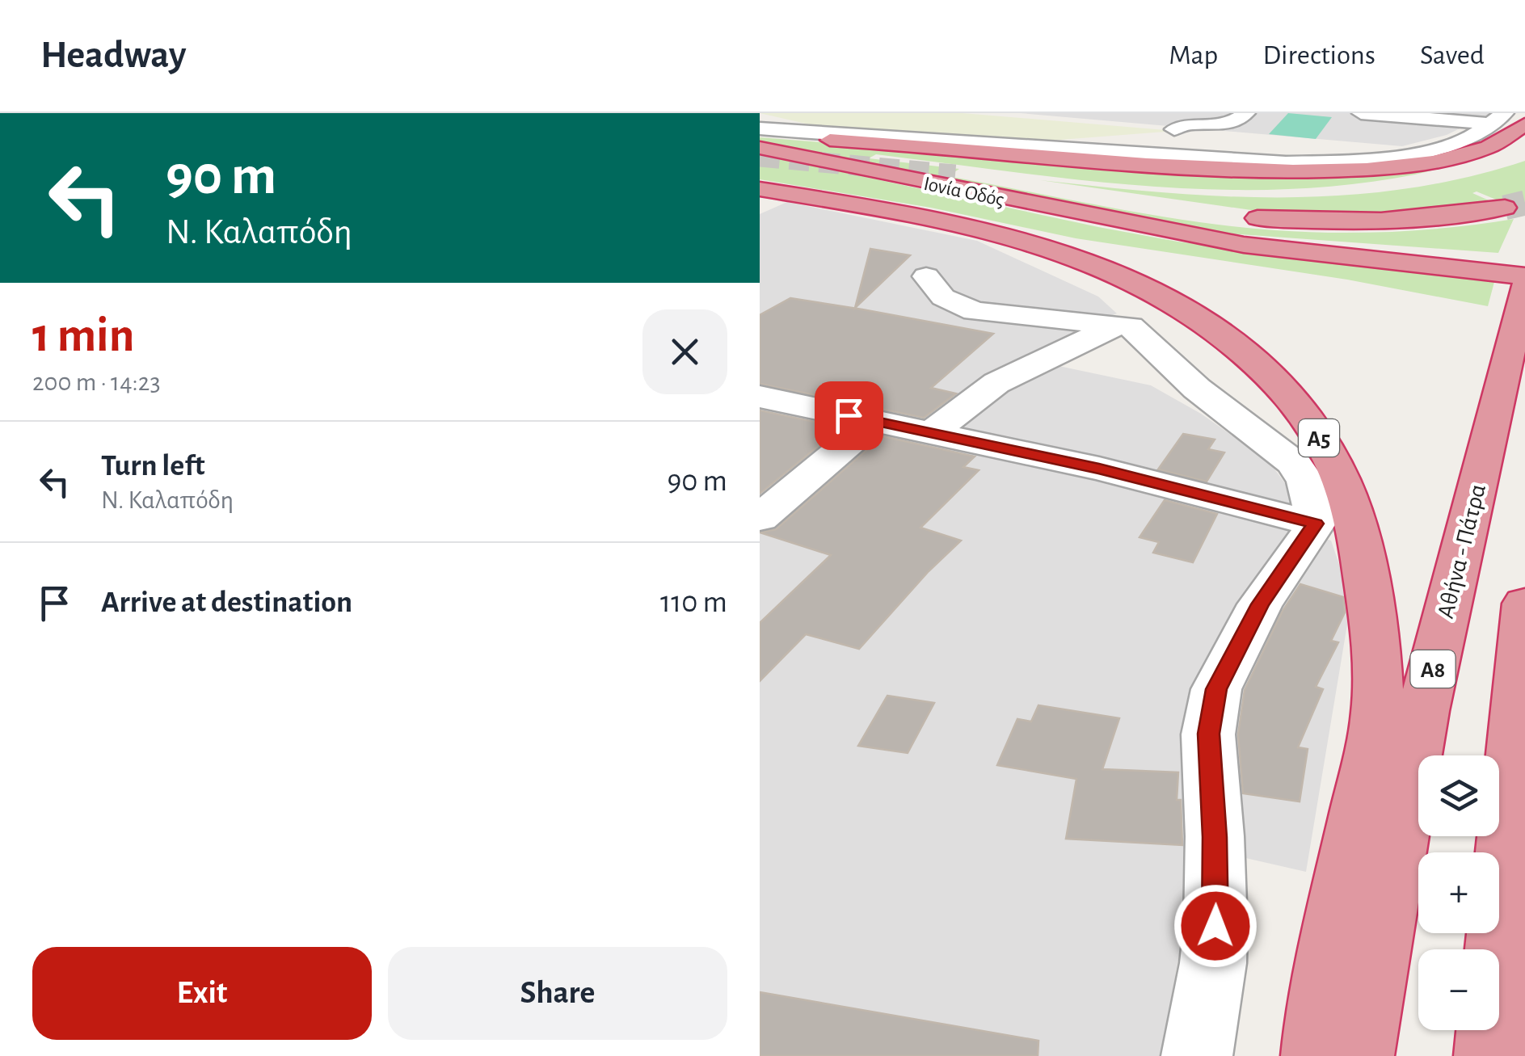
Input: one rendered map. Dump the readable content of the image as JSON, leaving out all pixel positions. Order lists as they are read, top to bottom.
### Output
{
  "streets": {
    "highway": [
      "Ιονία Οδός",
      "Α5",
      "Αθήνα - Πάτρα",
      "Α8"
    ]
  },
  "page": {
    "header": "Headway",
    "nav": ["Map", "Directions", "Saved"],
    "turn": ["90 m", "Ν. Καλαπόδη"],
    "heading": ["1 min", "200 m · 14:23"],
    "list": [
      {
        "name": "Turn left",
        "note": "Ν. Καλαπόδη",
        "value": "90 m"
      },
      {
        "name": "Arrive at destination",
        "value": "110 m"
      }
    ],
    "map_buttons": ["+", "−"],
    "buttons": ["Exit", "Share"]
  }
}
